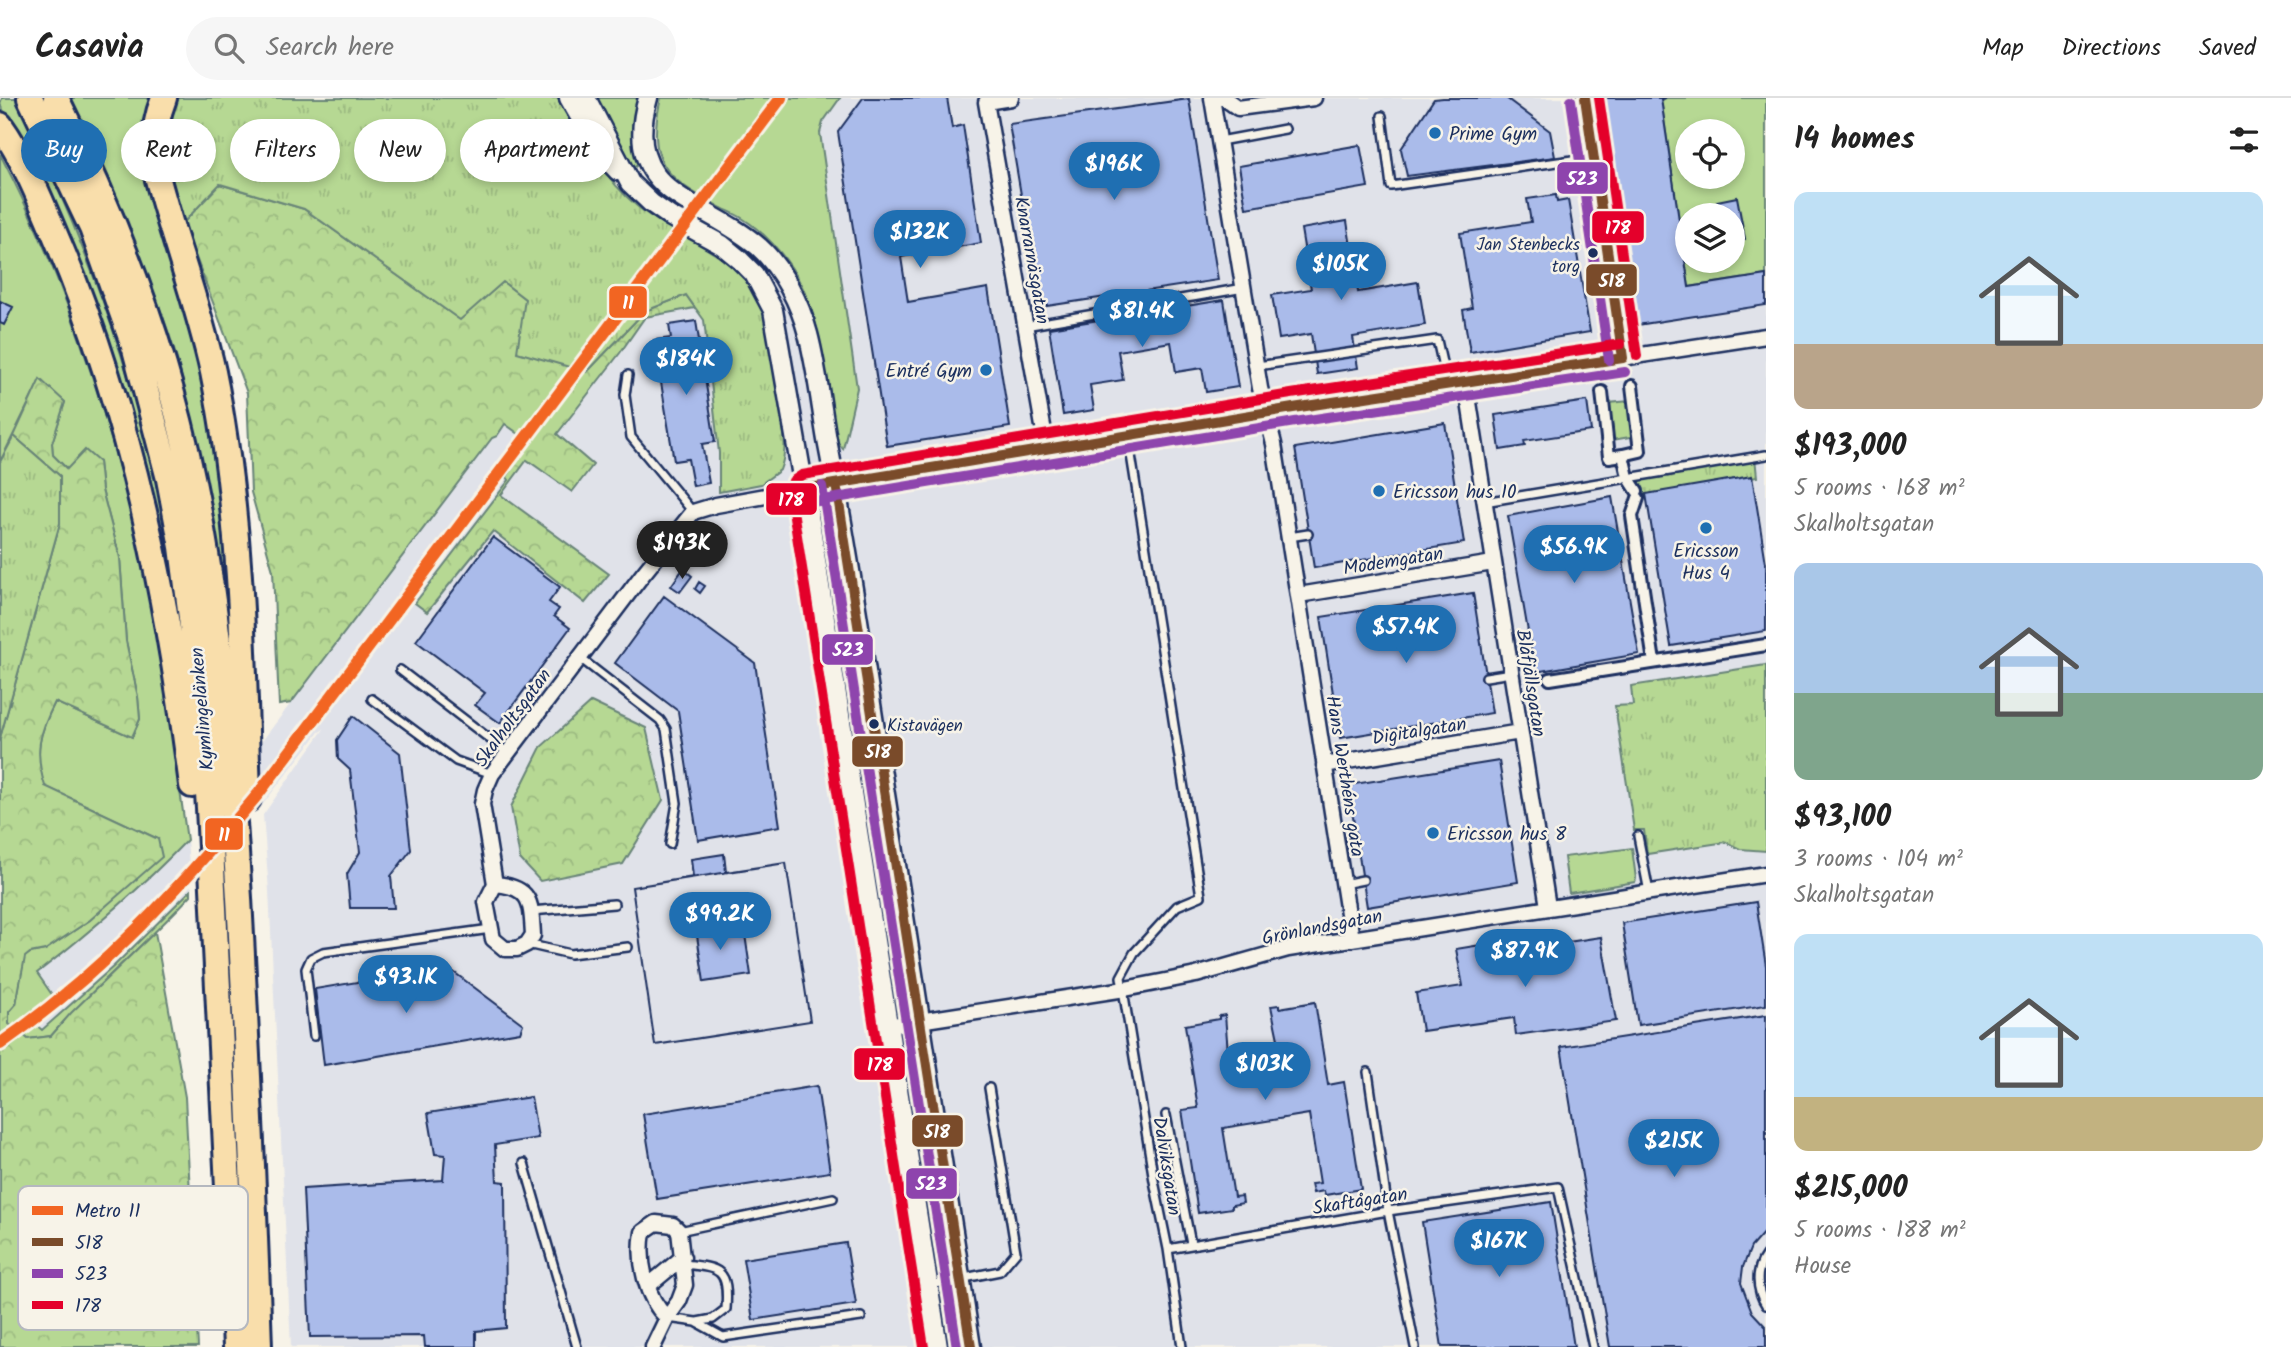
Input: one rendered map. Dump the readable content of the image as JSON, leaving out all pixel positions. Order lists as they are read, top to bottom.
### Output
{
  "streets": {
    "highway": ["Kymlingelänken"],
    "street": [
      "Knarrarnäsgatan",
      "Modemgatan",
      "Blåfjällsgatan",
      "Skalholtsgatan",
      "Digitalgatan",
      "Hans Werthéns gata",
      "Grönlandsgatan"
    ],
    "lane": ["Dalviksgatan", "Skaftågatan"]
  },
  "crossings": [
    ["Modemgatan", "Blåfjällsgatan"],
    ["Modemgatan", "Hans Werthéns gata"],
    ["Blåfjällsgatan", "Digitalgatan"],
    ["Blåfjällsgatan", "Grönlandsgatan"],
    ["Digitalgatan", "Hans Werthéns gata"],
    ["Hans Werthéns gata", "Grönlandsgatan"],
    ["Grönlandsgatan", "Dalviksgatan"],
    ["Dalviksgatan", "Skaftågatan"]
  ],
  "places": [
    "Prime Gym",
    "Jan Stenbecks torg",
    "Entré Gym",
    "Ericsson hus 10",
    "Ericsson Hus 4",
    "Kistavägen",
    "Ericsson hus 8"
  ],
  "lines": [
    "metro line 11",
    "transit line 518",
    "transit line 178",
    "transit line 523"
  ],
  "legend": [
    "Metro 11",
    "518",
    "523",
    "178"
  ],
  "page": {
    "header": "Casavia",
    "search": "Search here",
    "nav": ["Map", "Directions", "Saved"],
    "heading": "14 homes",
    "chip": [
      "Buy",
      "Rent",
      "Filters",
      "New",
      "Apartment"
    ],
    "price": [
      "$196K",
      "$132K",
      "$105K",
      "$81.4K",
      "$184K",
      "$193K",
      "$56.9K",
      "$57.4K",
      "$99.2K",
      "$87.9K",
      "$93.1K",
      "$103K",
      "$215K",
      "$167K"
    ],
    "list": [
      {
        "name": "$193,000",
        "note": "5 rooms · 168 m² · Skalholtsgatan"
      },
      {
        "name": "$93,100",
        "note": "3 rooms · 104 m² · Skalholtsgatan"
      },
      {
        "name": "$215,000",
        "note": "5 rooms · 188 m² · House"
      }
    ]
  }
}
